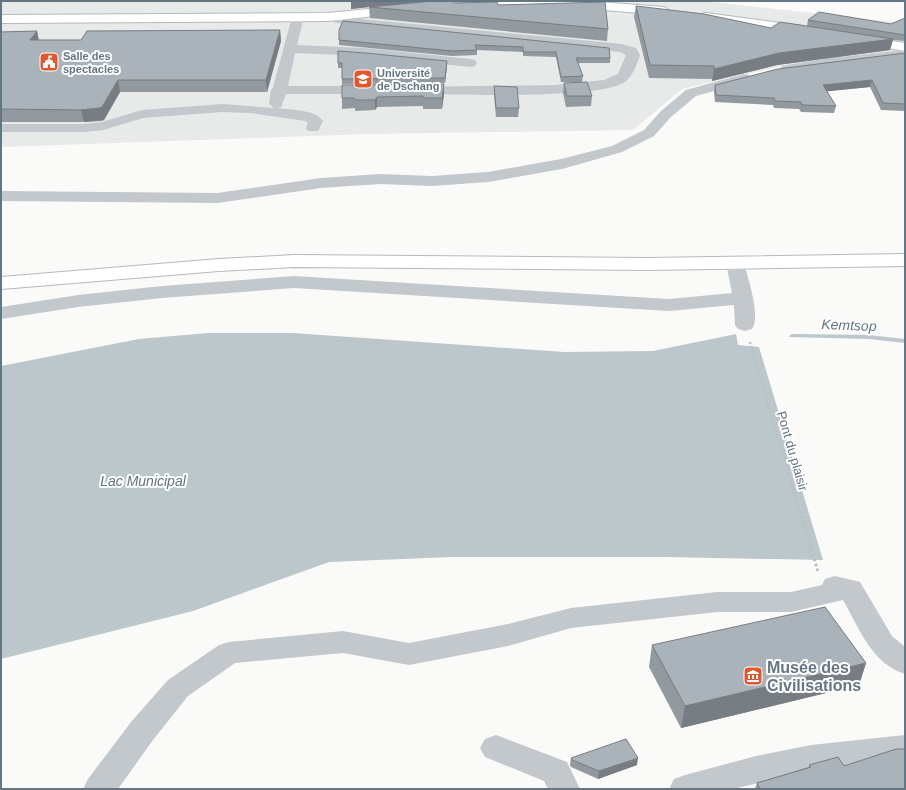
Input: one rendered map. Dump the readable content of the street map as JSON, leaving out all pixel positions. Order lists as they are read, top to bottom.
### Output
{
  "streets": {
    "path": ["Pont du plaisir"]
  },
  "water": ["Kemtsop", "Lac Municipal"],
  "places": {
    "public building": ["Salle des spectacles"],
    "school or university": ["Université de Dschang"],
    "museum": ["Musée des Civilisations"]
  }
}
